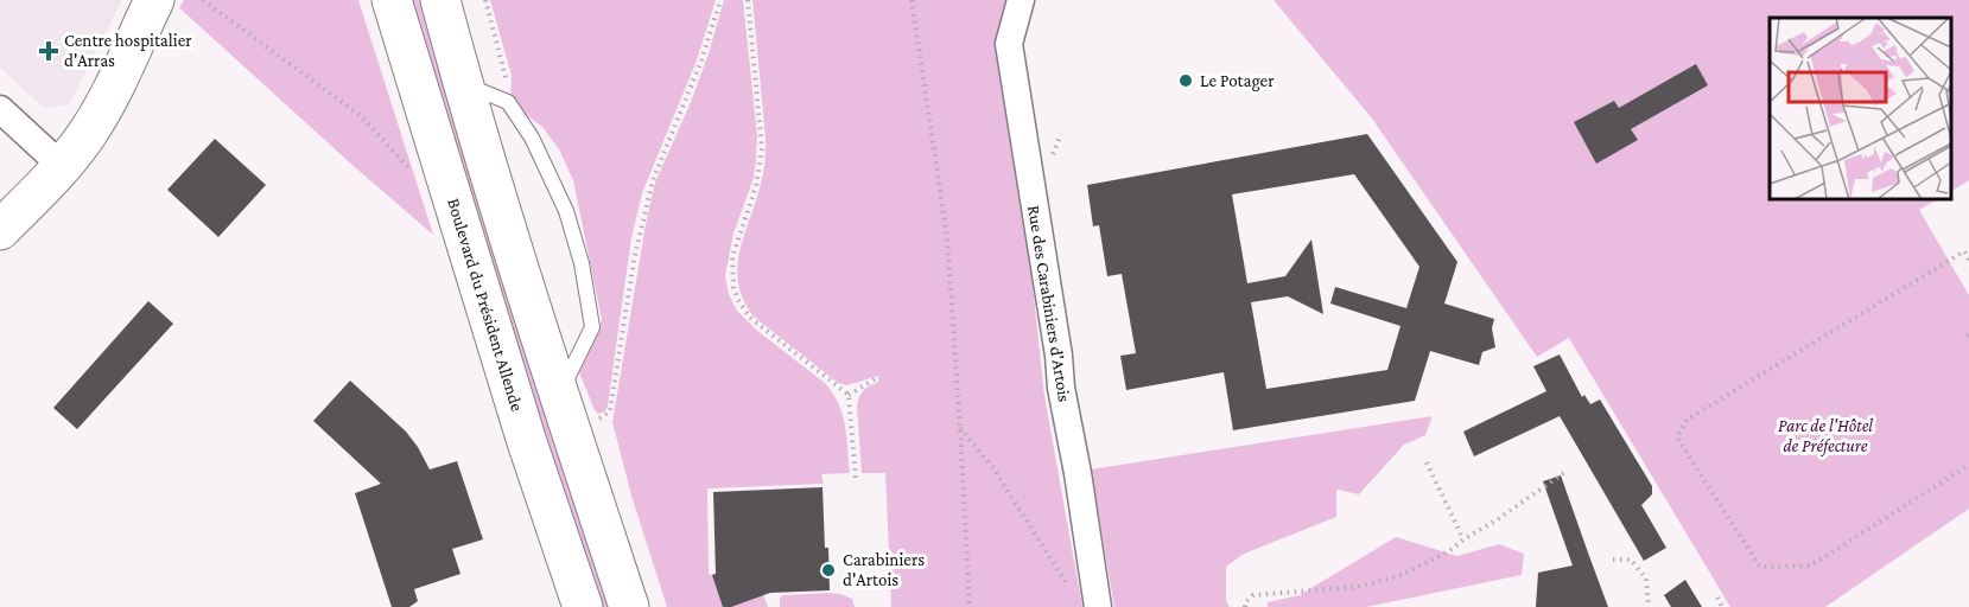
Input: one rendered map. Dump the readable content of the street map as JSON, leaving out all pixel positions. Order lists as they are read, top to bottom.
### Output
{
  "streets": {
    "main road": ["Boulevard du Président Allende"],
    "street": ["Rue des Carabiniers d'Artois"]
  },
  "parks": ["Parc de l'Hôtel de Préfecture"],
  "places": {
    "health": ["Centre hospitalier d'Arras"],
    "other": ["Le Potager", "Carabiniers d'Artois"]
  }
}
